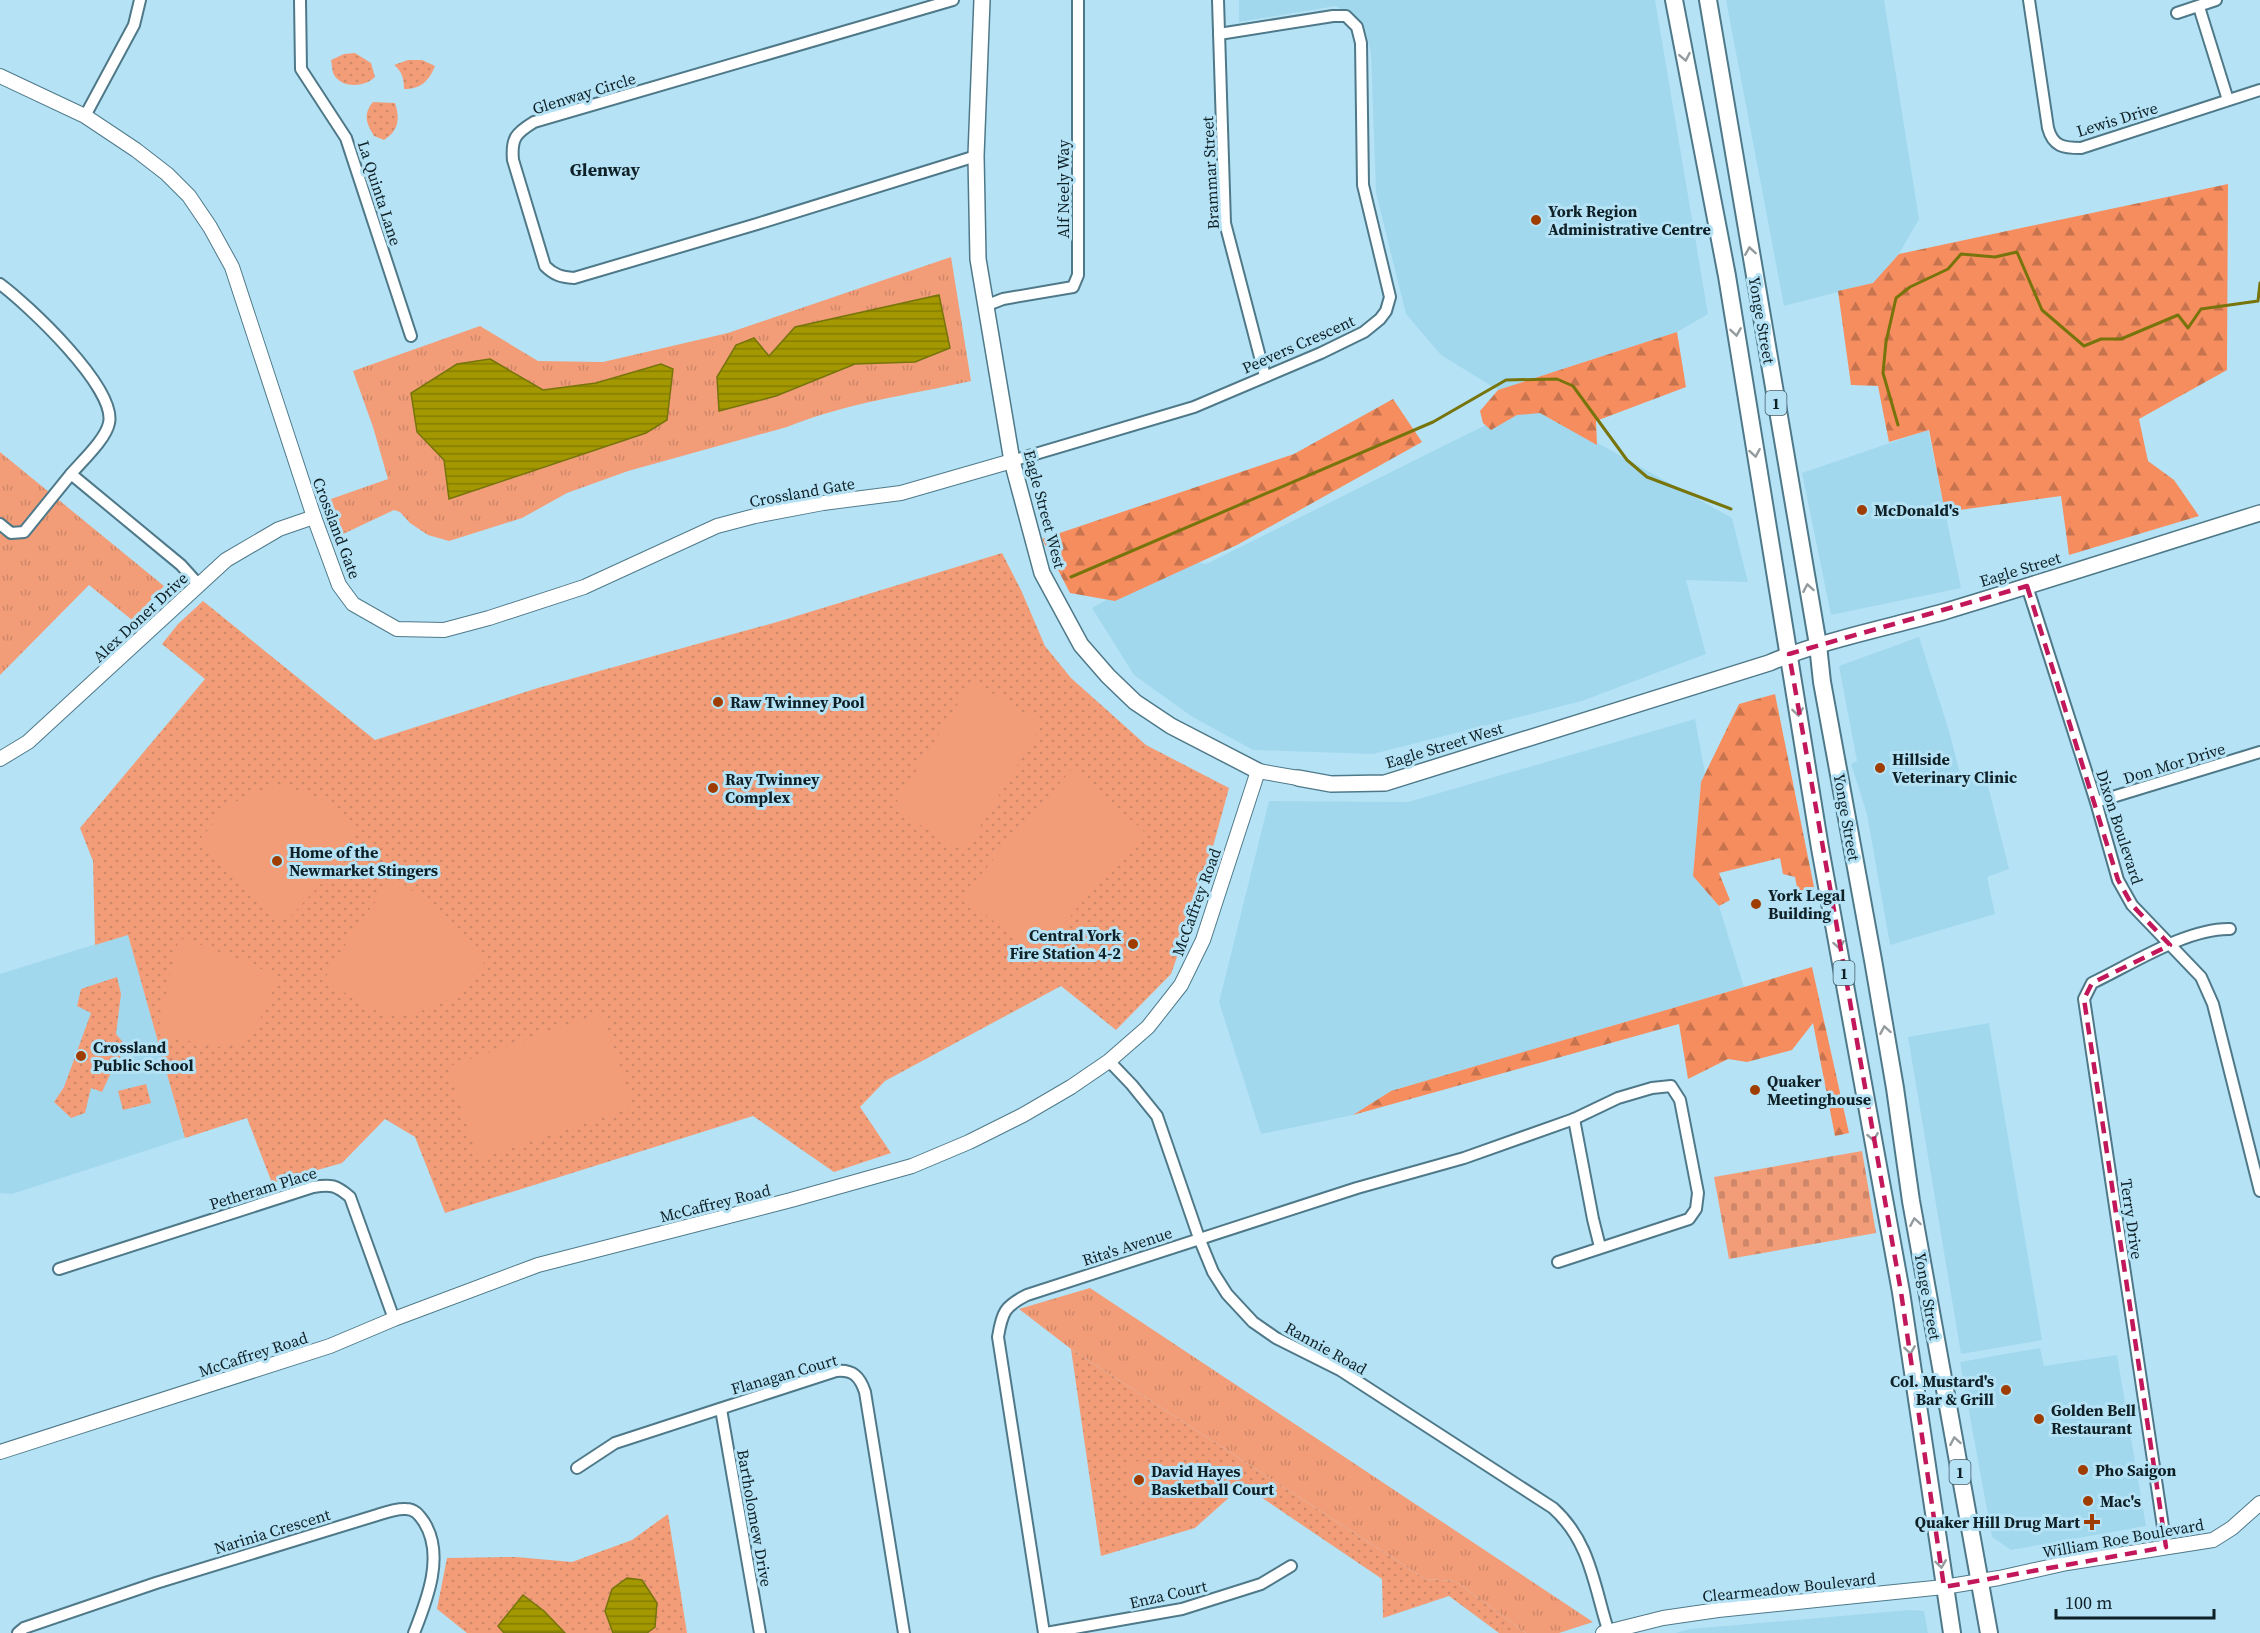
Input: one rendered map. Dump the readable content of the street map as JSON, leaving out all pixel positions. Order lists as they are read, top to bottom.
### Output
{
  "streets": {
    "main road": [
      "Yonge Street",
      "1",
      "Eagle Street West",
      "Eagle Street"
    ],
    "street": [
      "Glenway Circle",
      "Lewis Drive",
      "Brammar Street",
      "Alf Neely Way",
      "La Quinta Lane",
      "Peevers Crescent",
      "Crossland Gate",
      "Alex Doner Drive",
      "Don Mor Drive",
      "Dixon Boulevard",
      "McCaffrey Road",
      "Petheram Place",
      "Terry Drive",
      "Rita's Avenue",
      "Rannie Road",
      "Flanagan Court",
      "Bartholomew Drive",
      "Narinia Crescent",
      "William Roe Boulevard",
      "Clearmeadow Boulevard",
      "Enza Court"
    ]
  },
  "crossings": [
    ["Glenway Circle", "Eagle Street West"],
    ["Brammar Street", "Peevers Crescent"],
    ["Alf Neely Way", "Eagle Street West"],
    ["Yonge Street", "Eagle Street West"],
    ["Yonge Street", "Eagle Street"],
    ["Yonge Street", "William Roe Boulevard"],
    ["Yonge Street", "Clearmeadow Boulevard"],
    ["Peevers Crescent", "Crossland Gate"],
    ["Peevers Crescent", "Eagle Street West"],
    ["Crossland Gate", "Eagle Street West"],
    ["Crossland Gate", "Alex Doner Drive"],
    ["Eagle Street West", "Eagle Street"],
    ["Eagle Street West", "McCaffrey Road"],
    ["Eagle Street", "Dixon Boulevard"],
    ["Don Mor Drive", "Dixon Boulevard"],
    ["Dixon Boulevard", "Terry Drive"],
    ["McCaffrey Road", "Petheram Place"],
    ["McCaffrey Road", "Rannie Road"],
    ["Terry Drive", "William Roe Boulevard"],
    ["Rita's Avenue", "Rannie Road"],
    ["Rita's Avenue", "Enza Court"],
    ["Rannie Road", "Clearmeadow Boulevard"],
    ["Flanagan Court", "Bartholomew Drive"],
    ["William Roe Boulevard", "Clearmeadow Boulevard"]
  ],
  "districts": ["Glenway"],
  "places": {
    "other": [
      "York Region Administrative Centre",
      "McDonald's",
      "Raw Twinney Pool",
      "Hillside Veterinary Clinic",
      "Ray Twinney Complex",
      "Home of the Newmarket Stingers",
      "York Legal Building",
      "Central York Fire Station 4-2",
      "Crossland Public School",
      "Quaker Meetinghouse",
      "Col. Mustard's Bar & Grill",
      "Golden Bell Restaurant",
      "Pho Saigon",
      "David Hayes Basketball Court",
      "Mac's"
    ],
    "health": ["Quaker Hill Drug Mart"]
  },
  "scale_bar": "100 m"
}
